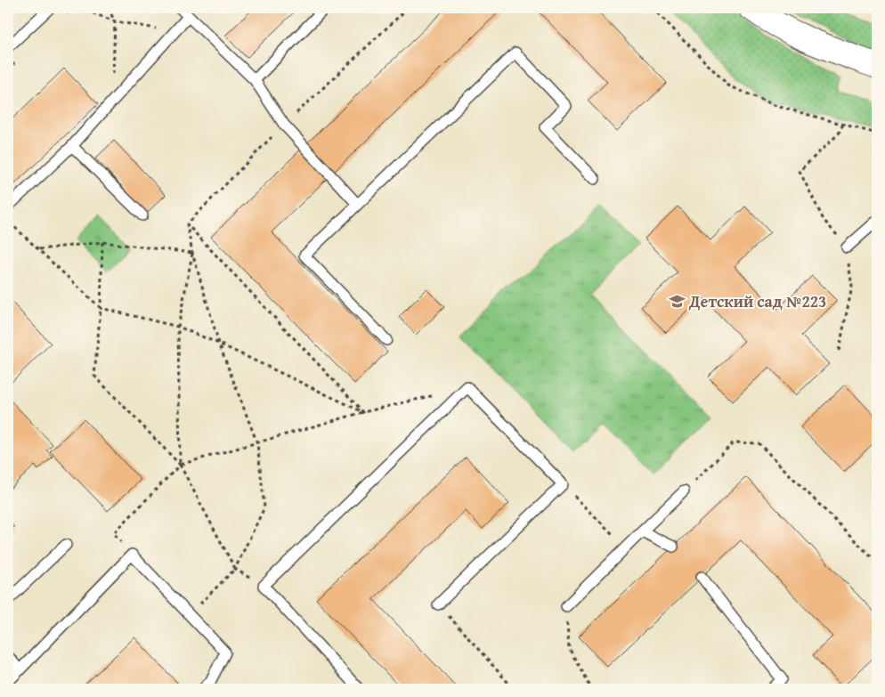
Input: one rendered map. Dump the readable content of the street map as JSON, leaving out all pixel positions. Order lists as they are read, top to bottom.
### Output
{
  "places": {
    "school or university": ["Детский сад №223"]
  }
}
